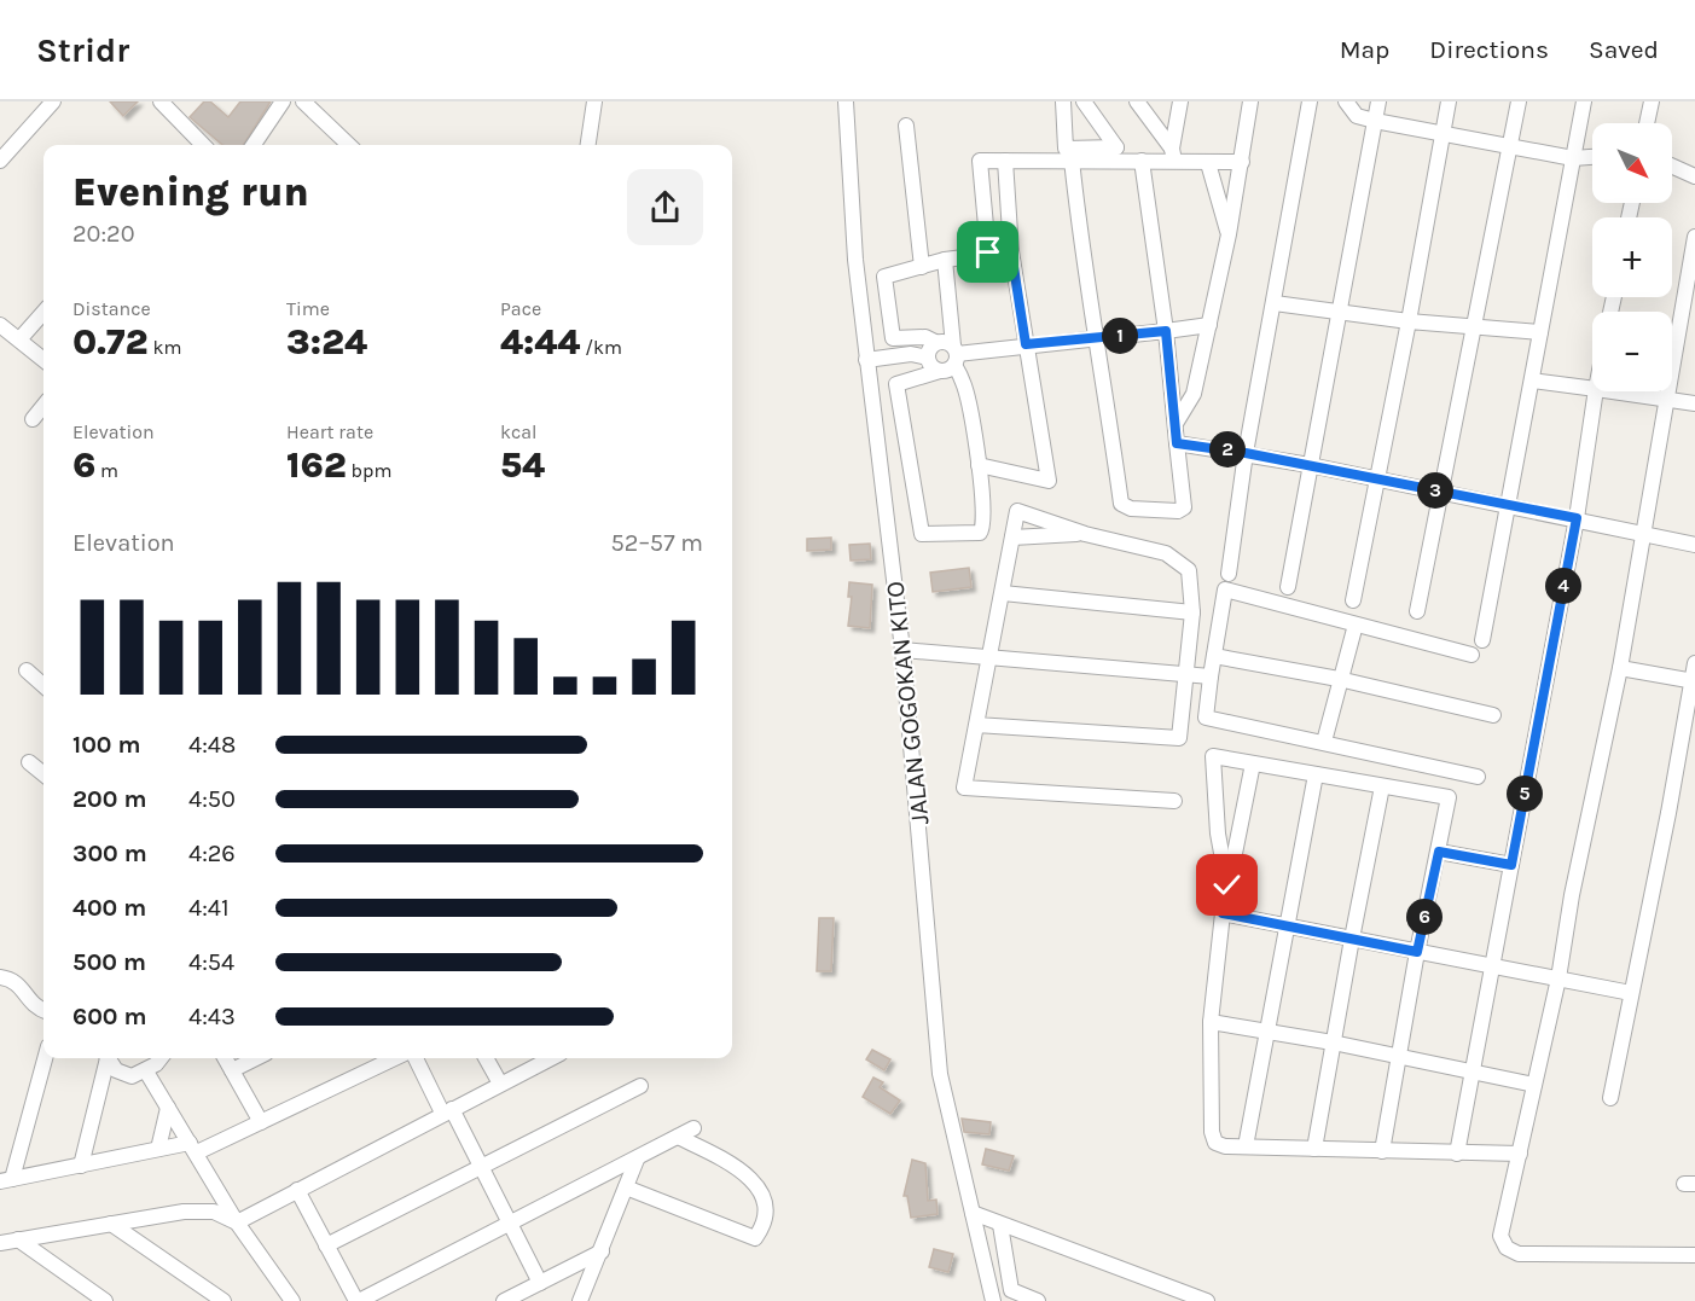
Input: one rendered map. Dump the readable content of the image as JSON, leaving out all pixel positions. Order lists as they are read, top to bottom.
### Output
{
  "streets": {
    "street": ["JALAN GOGOKAN KITO"]
  },
  "north": "bottom right",
  "page": {
    "header": "Stridr",
    "nav": ["Map", "Directions", "Saved"],
    "map_buttons": ["+", "−"],
    "heading": ["Evening run", "20:20"],
    "stats": [
      ["Distance", "0.72 km"],
      ["Time", "3:24"],
      ["Pace", "4:44 /km"],
      ["Elevation", "6 m"],
      ["Heart rate", "162 bpm"],
      ["kcal", "54"]
    ],
    "pins": [
      "1",
      "2",
      "3",
      "4",
      "5",
      "6"
    ],
    "chart": ["Elevation", "52–57 m"],
    "list": [
      {
        "name": "100 m",
        "note": "4:48"
      },
      {
        "name": "200 m",
        "note": "4:50"
      },
      {
        "name": "300 m",
        "note": "4:26"
      },
      {
        "name": "400 m",
        "note": "4:41"
      },
      {
        "name": "500 m",
        "note": "4:54"
      },
      {
        "name": "600 m",
        "note": "4:43"
      }
    ]
  }
}
